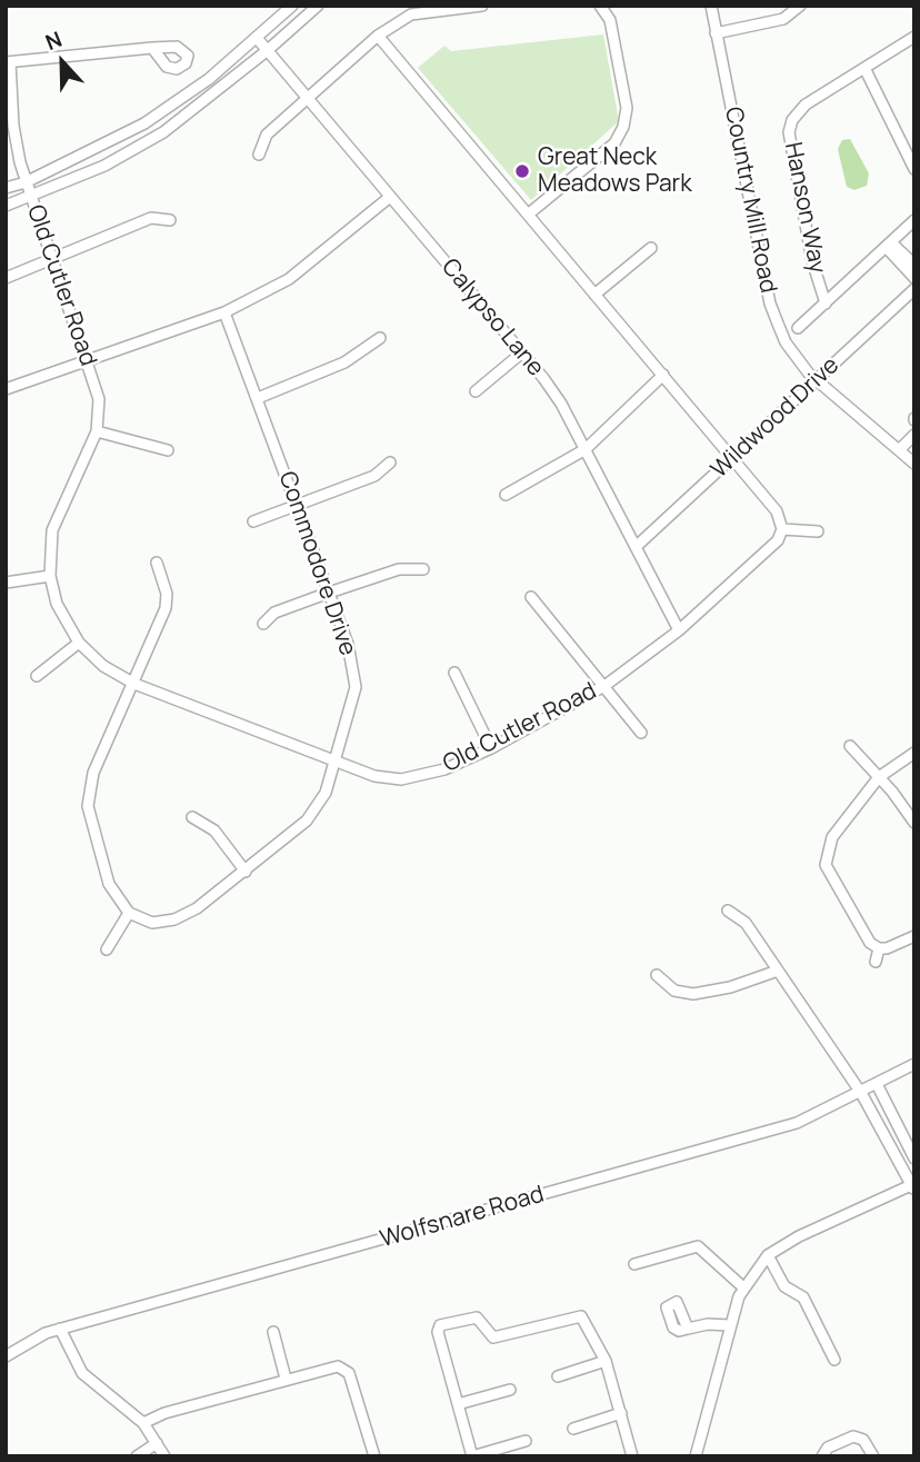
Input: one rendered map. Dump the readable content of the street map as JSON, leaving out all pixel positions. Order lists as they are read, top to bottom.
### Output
{
  "streets": {
    "street": [
      "Country Mill Road",
      "Hanson Way",
      "Old Cutler Road",
      "Calypso Lane",
      "Wildwood Drive",
      "Commodore Drive",
      "Wolfsnare Road"
    ]
  },
  "crossings": [
    ["Country Mill Road", "Wildwood Drive"],
    ["Old Cutler Road", "Calypso Lane"],
    ["Old Cutler Road", "Commodore Drive"],
    ["Calypso Lane", "Wildwood Drive"]
  ],
  "places": ["Great Neck Meadows Park"],
  "north": "top"
}
